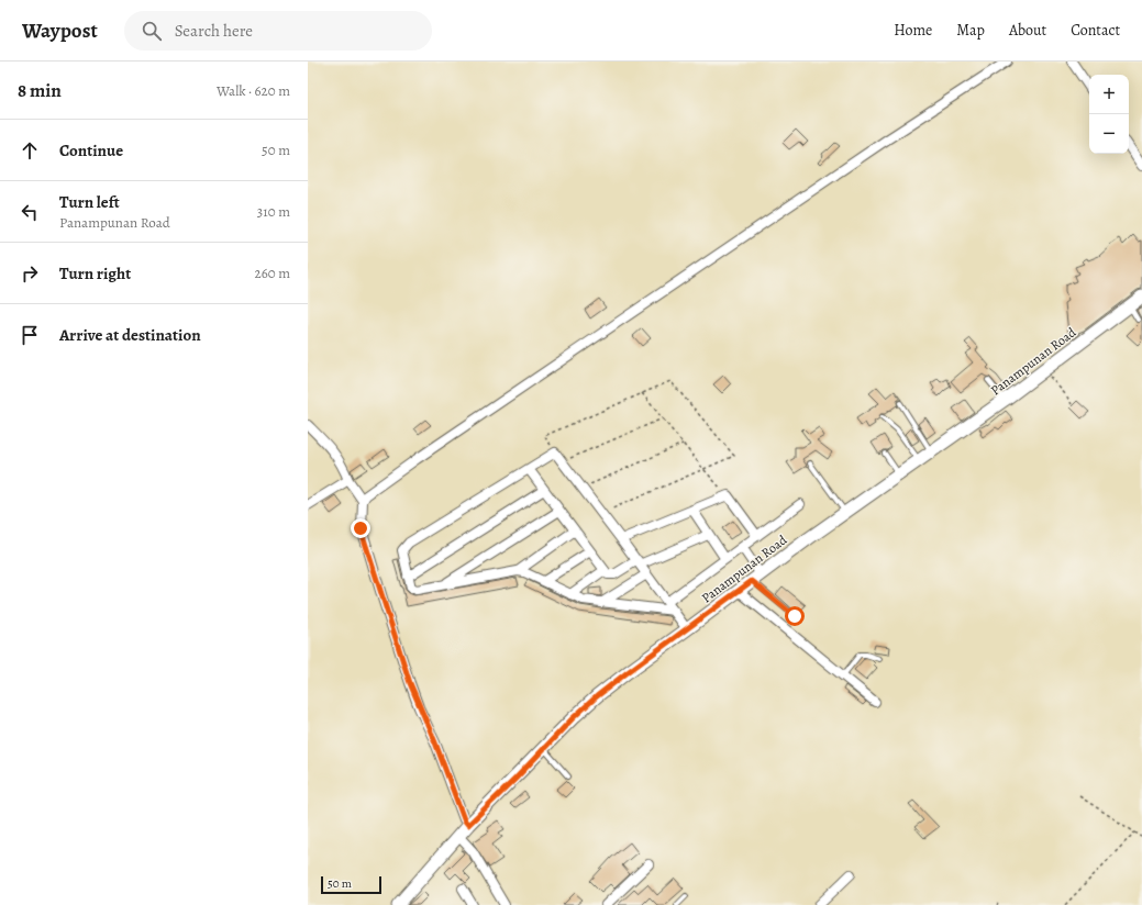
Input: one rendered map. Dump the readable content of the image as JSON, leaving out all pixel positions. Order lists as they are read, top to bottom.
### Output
{
  "streets": {
    "street": ["Panampunan Road"]
  },
  "scale_bar": "50 m",
  "page": {
    "header": "Waypost",
    "search": "Search here",
    "nav": [
      "Home",
      "Map",
      "About",
      "Contact"
    ],
    "heading": ["8 min", "Walk · 620 m"],
    "map_buttons": ["+", "−"],
    "list": [
      ["Continue", "50 m"],
      ["Turn left", "Panampunan Road", "310 m"],
      ["Turn right", "260 m"],
      "Arrive at destination"
    ],
    "scale": "50 m"
  }
}
